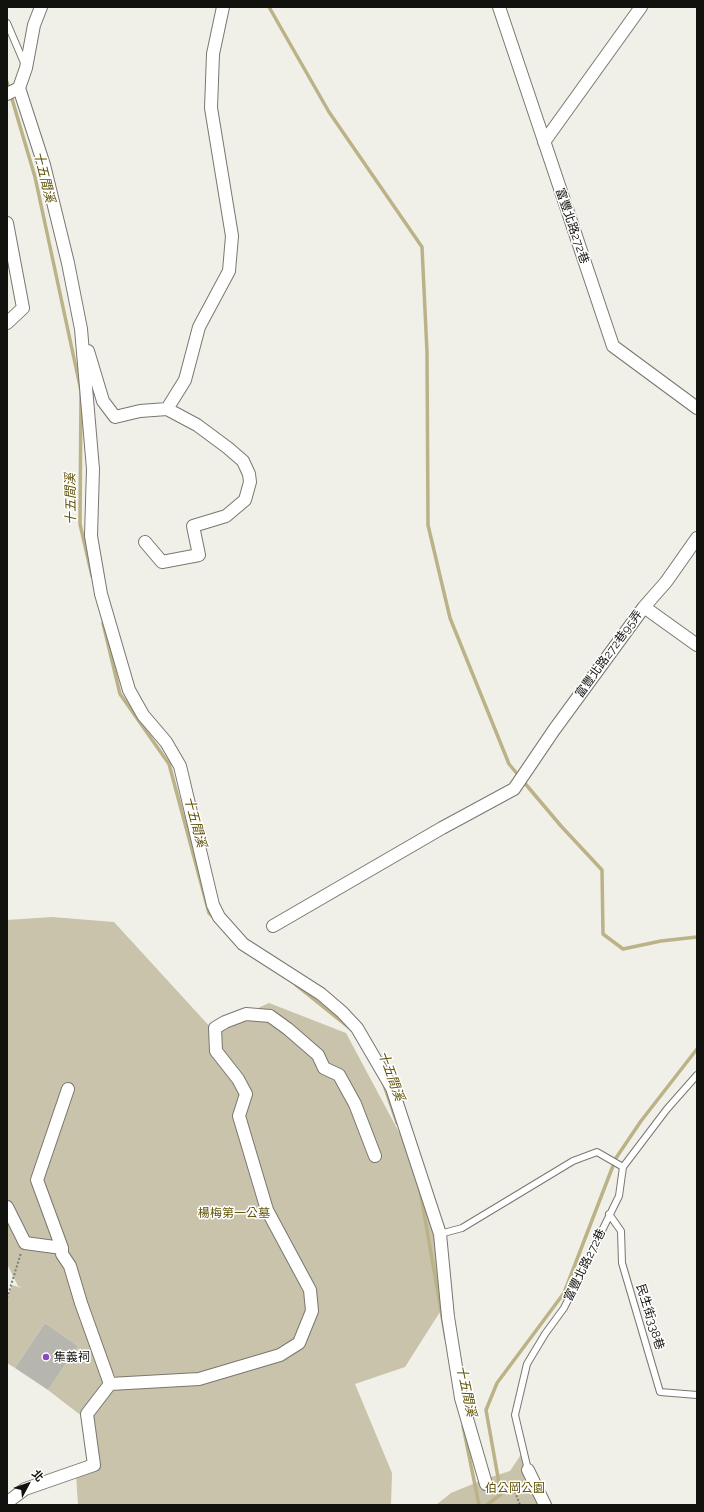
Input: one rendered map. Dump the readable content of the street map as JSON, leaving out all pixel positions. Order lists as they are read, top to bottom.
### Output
{
  "streets": {
    "street": ["富豐北路272巷", "富豐北路272巷95弄"],
    "lane": ["民生街338巷"]
  },
  "crossings": [
    ["富豐北路272巷", "民生街338巷"]
  ],
  "water": ["十五間溪"],
  "parks": ["楊梅第一公墓", "伯公岡公園"],
  "places": ["集義祠"],
  "north": "top right"
}
